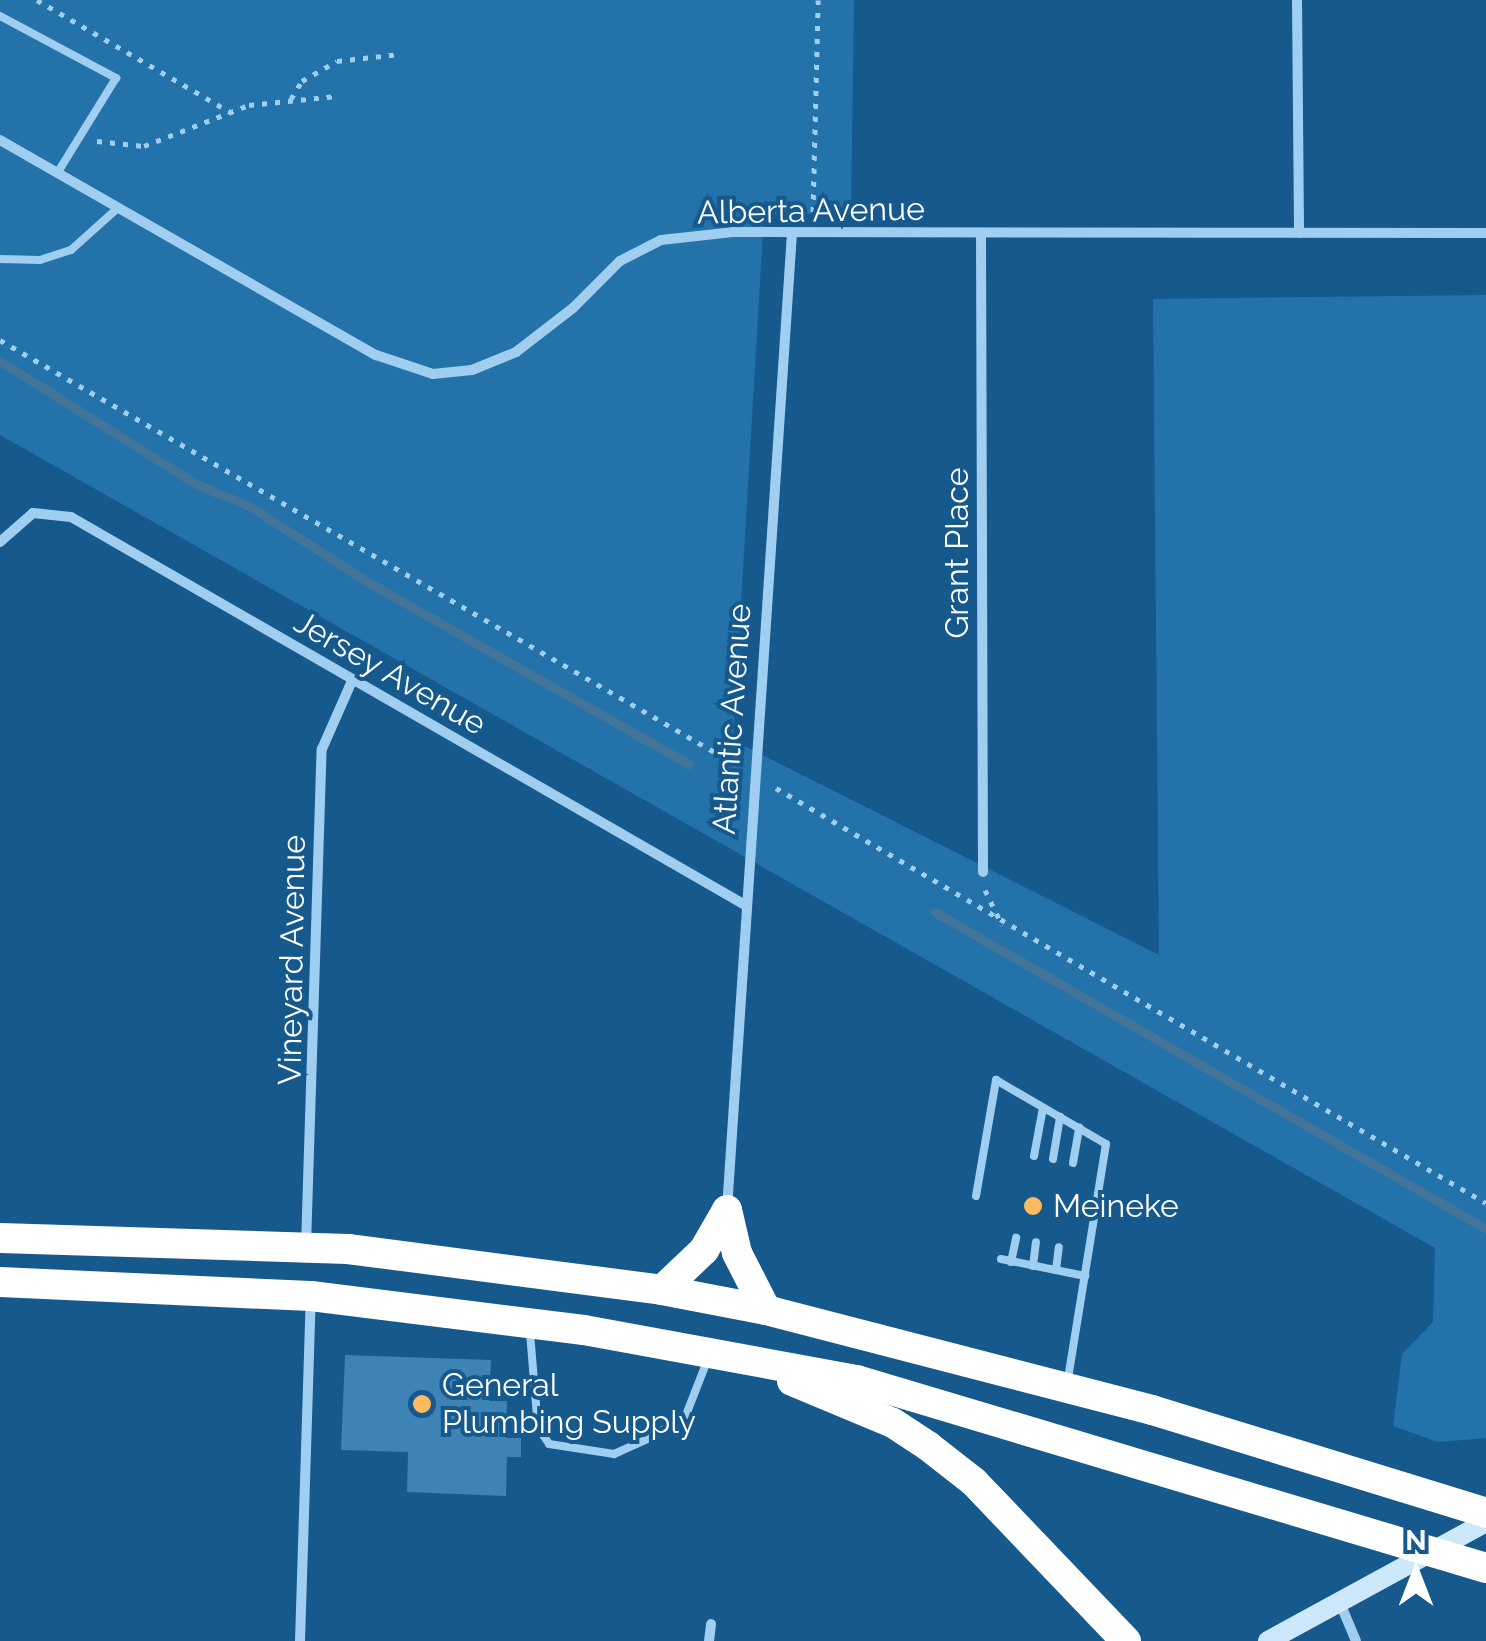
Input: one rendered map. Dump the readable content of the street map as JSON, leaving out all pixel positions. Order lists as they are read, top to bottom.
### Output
{
  "streets": {
    "street": [
      "Alberta Avenue",
      "Grant Place",
      "Jersey Avenue",
      "Atlantic Avenue",
      "Vineyard Avenue"
    ]
  },
  "crossings": [
    ["Alberta Avenue", "Grant Place"],
    ["Alberta Avenue", "Atlantic Avenue"],
    ["Jersey Avenue", "Atlantic Avenue"],
    ["Jersey Avenue", "Vineyard Avenue"]
  ],
  "places": ["Meineke", "General Plumbing Supply"],
  "north": "top"
}
